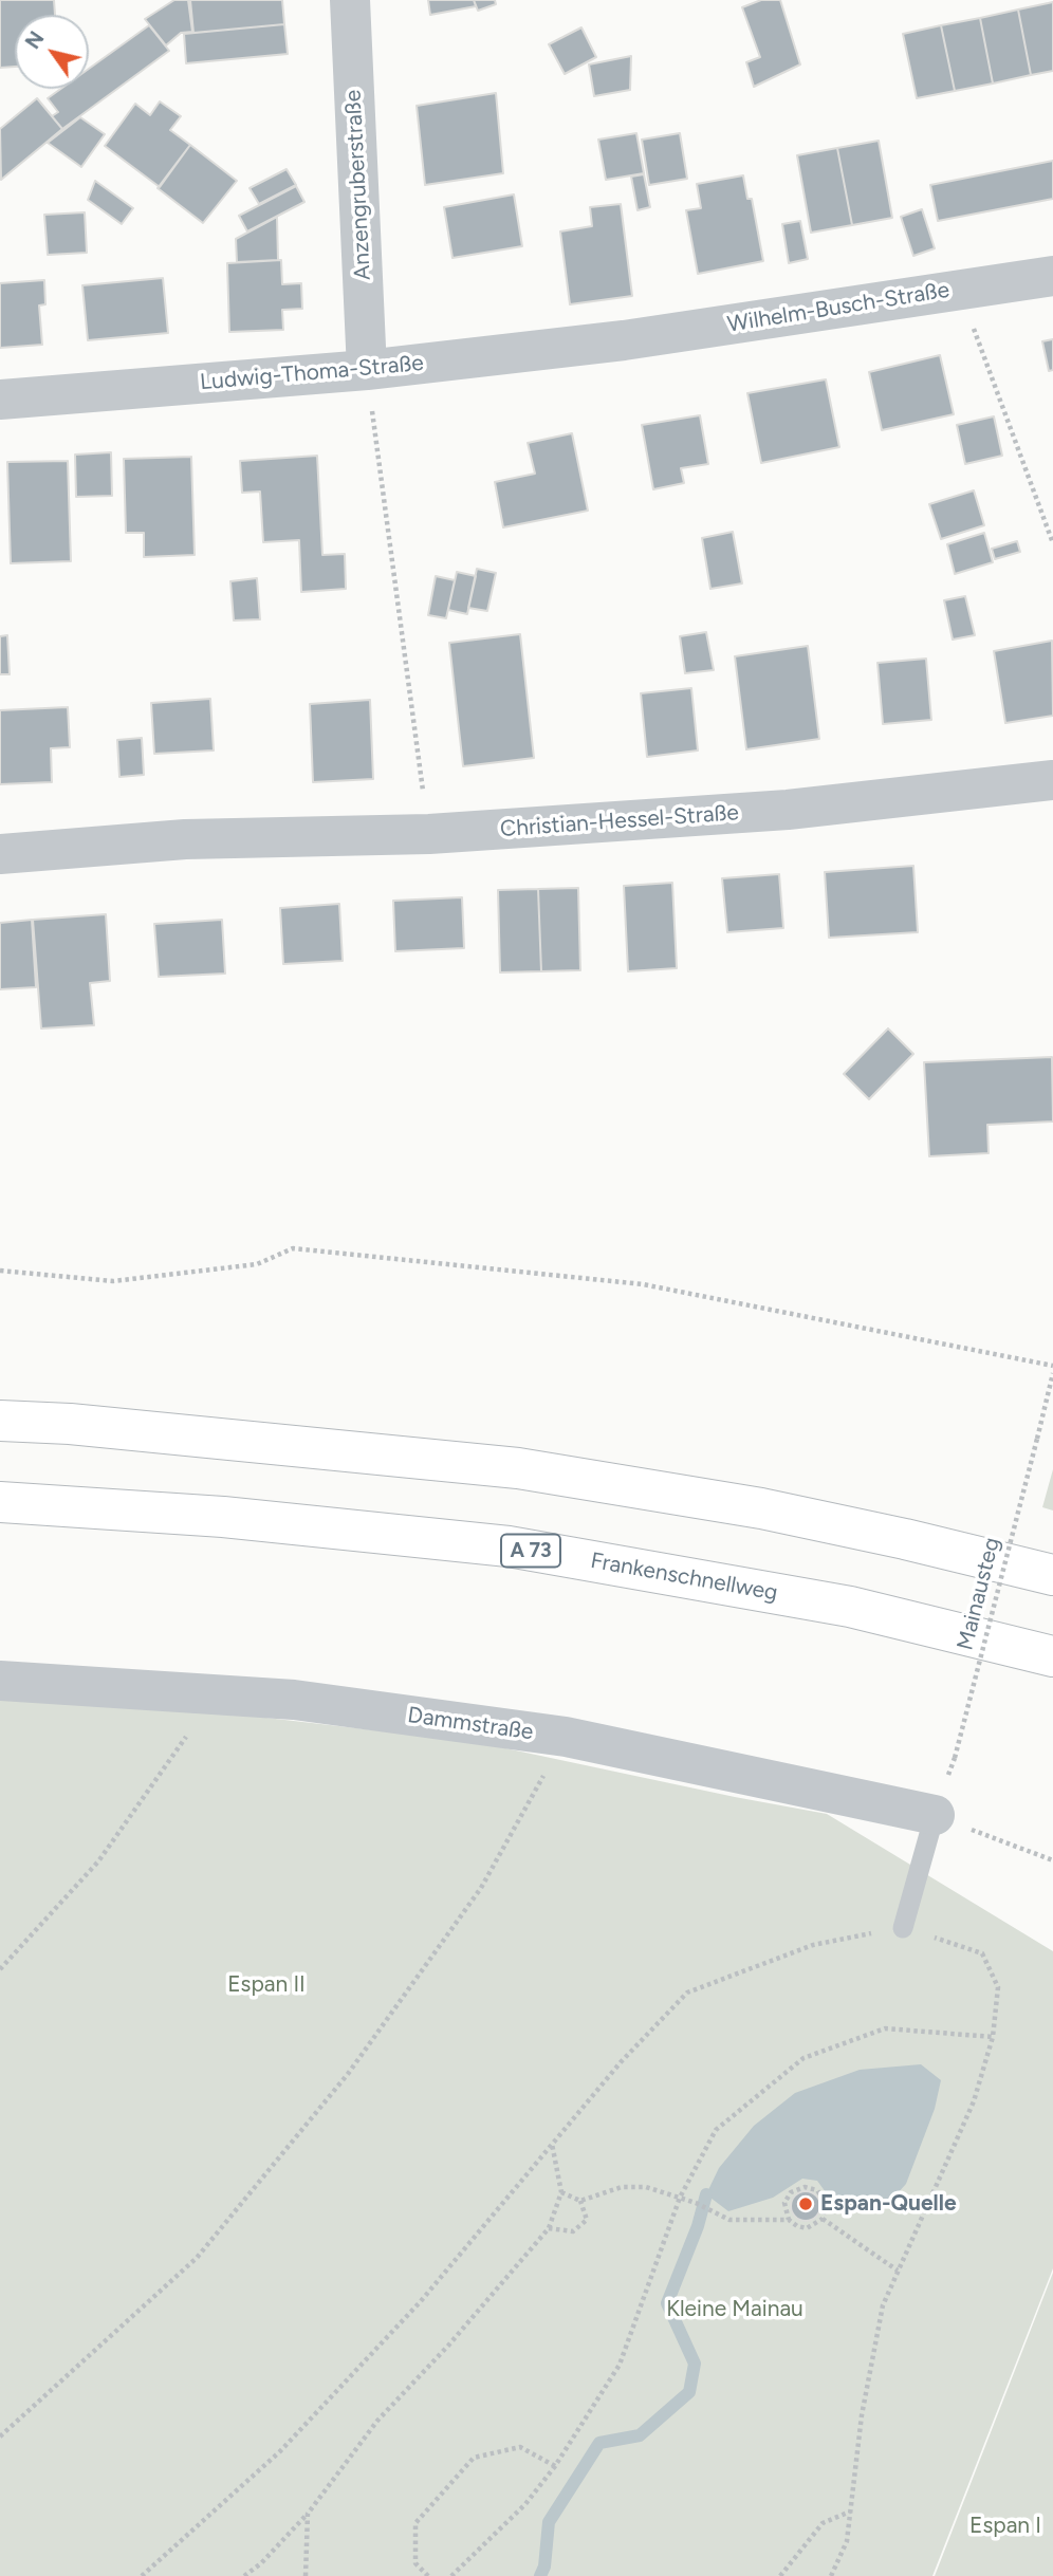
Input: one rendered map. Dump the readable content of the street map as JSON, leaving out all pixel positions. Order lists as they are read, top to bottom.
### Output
{
  "streets": {
    "highway": ["A 73", "Frankenschnellweg"],
    "street": [
      "Anzengruberstraße",
      "Wilhelm-Busch-Straße",
      "Ludwig-Thoma-Straße",
      "Christian-Hessel-Straße",
      "Dammstraße"
    ],
    "path": ["Mainausteg"]
  },
  "crossings": [
    ["Anzengruberstraße", "Ludwig-Thoma-Straße"],
    ["Wilhelm-Busch-Straße", "Ludwig-Thoma-Straße"]
  ],
  "parks": ["Espan II", "Kleine Mainau", "Espan I"],
  "places": ["Espan-Quelle"],
  "north": "top left"
}
